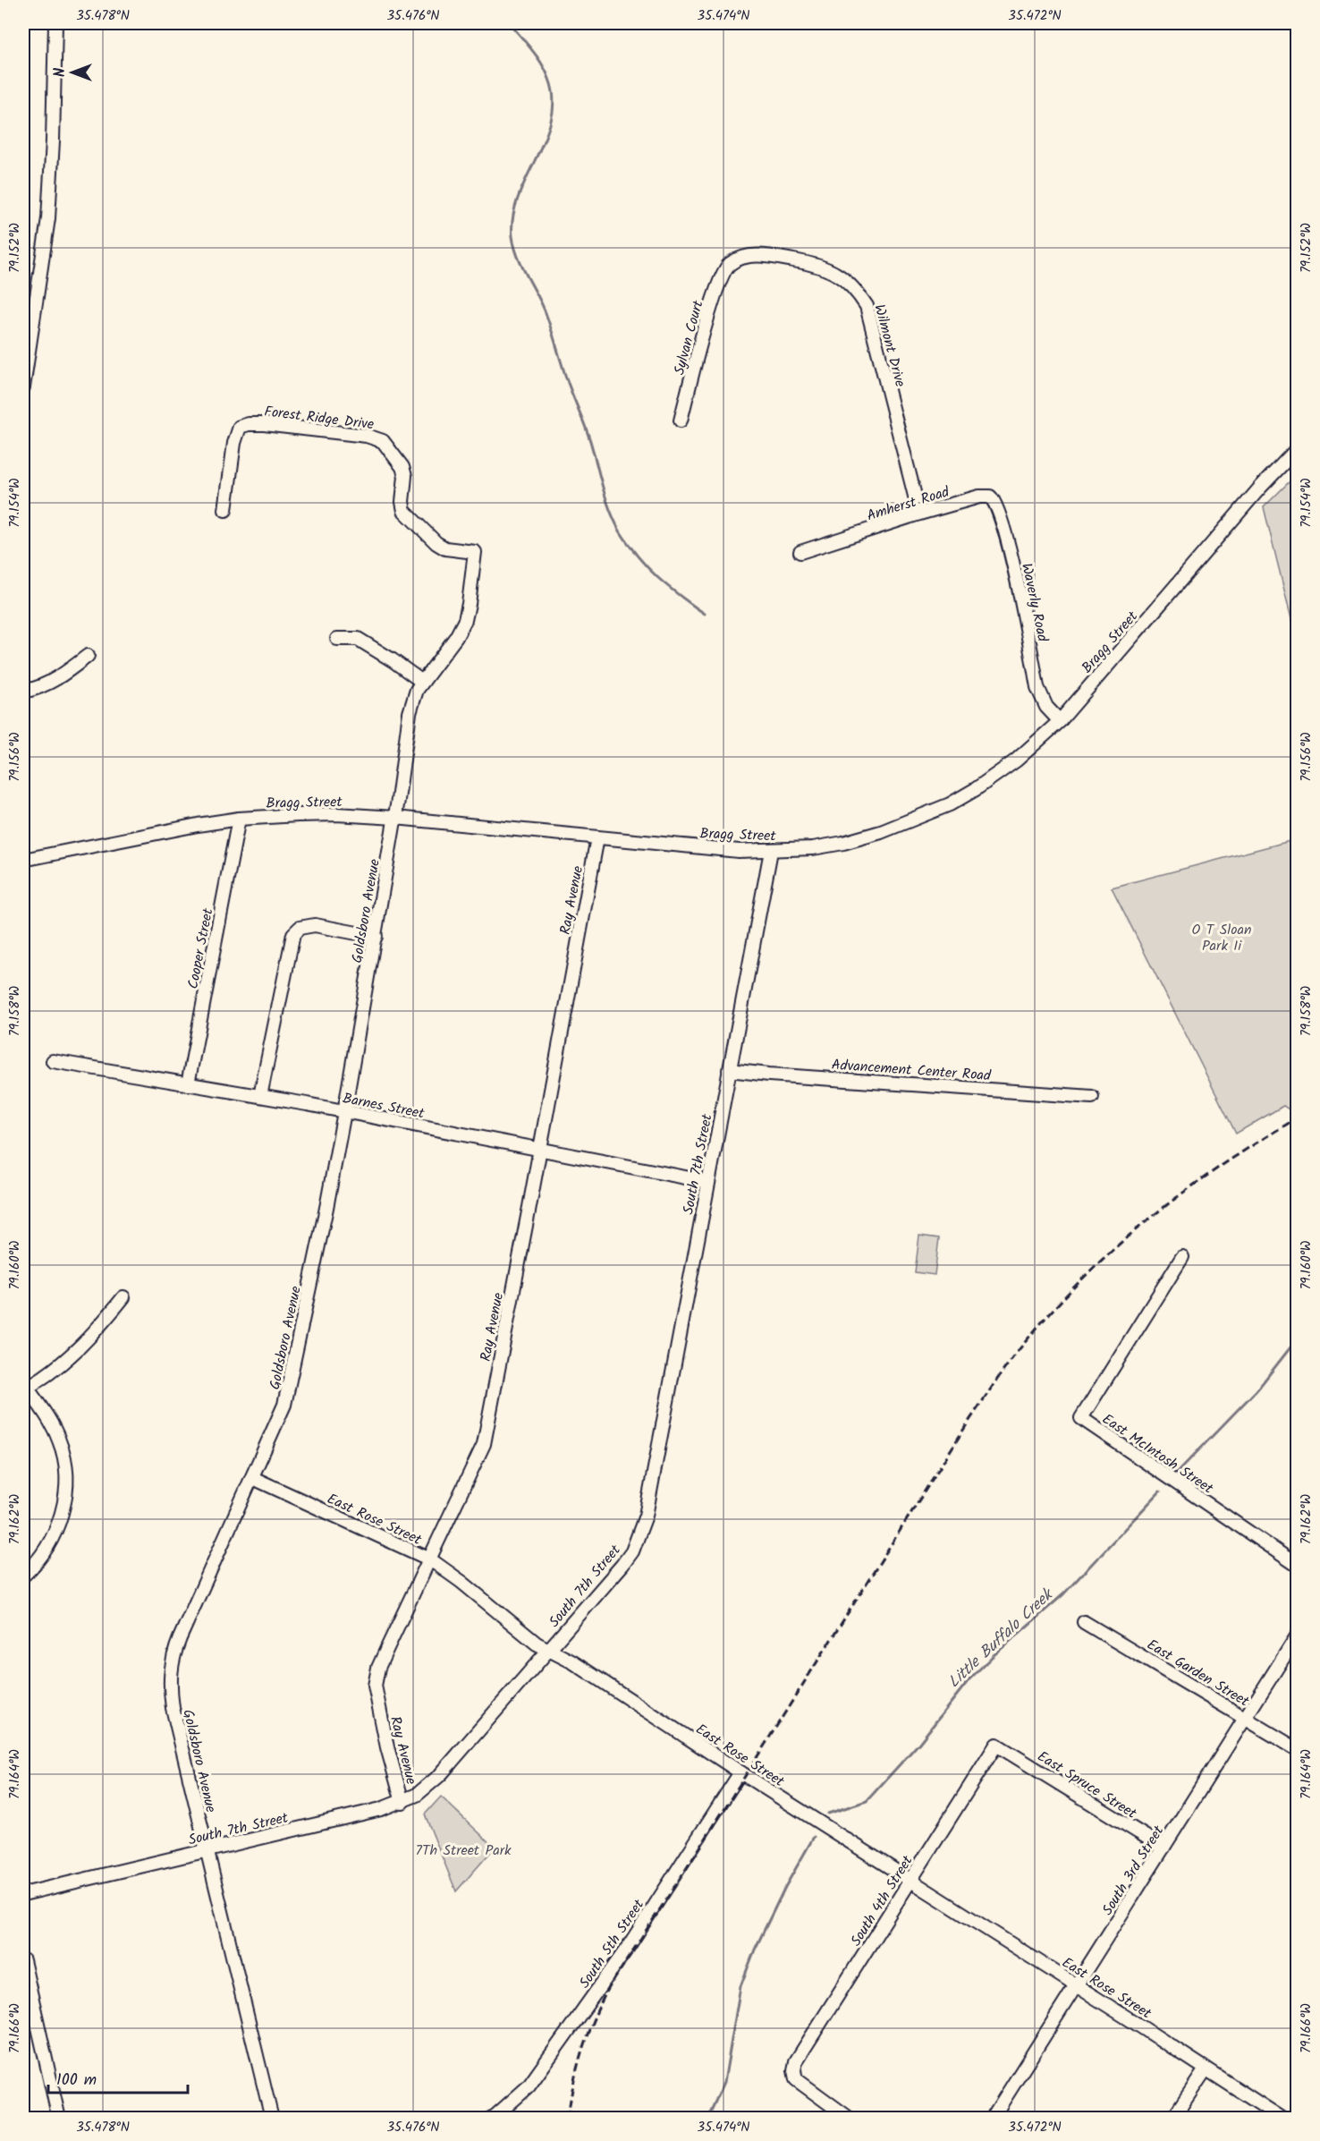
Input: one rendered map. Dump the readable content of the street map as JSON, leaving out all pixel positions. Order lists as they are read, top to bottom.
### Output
{
  "streets": {
    "street": [
      "Sylvan Court",
      "Wilmont Drive",
      "Forest Ridge Drive",
      "Amherst Road",
      "Waverly Road",
      "Bragg Street",
      "Ray Avenue",
      "Goldsboro Avenue",
      "Cooper Street",
      "Advancement Center Road",
      "Barnes Street",
      "South 7th Street",
      "East McIntosh Street",
      "East Rose Street",
      "East Garden Street",
      "East Spruce Street",
      "South 3rd Street",
      "South 4th Street",
      "South 5th Street"
    ]
  },
  "crossings": [
    ["Sylvan Court", "Wilmont Drive"],
    ["Wilmont Drive", "Amherst Road"],
    ["Forest Ridge Drive", "Goldsboro Avenue"],
    ["Amherst Road", "Waverly Road"],
    ["Waverly Road", "Bragg Street"],
    ["Bragg Street", "Ray Avenue"],
    ["Bragg Street", "Goldsboro Avenue"],
    ["Bragg Street", "Cooper Street"],
    ["Bragg Street", "South 7th Street"],
    ["Ray Avenue", "Barnes Street"],
    ["Ray Avenue", "South 7th Street"],
    ["Ray Avenue", "East Rose Street"],
    ["Goldsboro Avenue", "Barnes Street"],
    ["Goldsboro Avenue", "South 7th Street"],
    ["Goldsboro Avenue", "East Rose Street"],
    ["Cooper Street", "Barnes Street"],
    ["Advancement Center Road", "South 7th Street"],
    ["Barnes Street", "South 7th Street"],
    ["South 7th Street", "East Rose Street"],
    ["East Rose Street", "South 3rd Street"],
    ["East Rose Street", "South 4th Street"],
    ["East Rose Street", "South 5th Street"],
    ["East Garden Street", "South 3rd Street"],
    ["East Spruce Street", "South 3rd Street"],
    ["East Spruce Street", "South 4th Street"]
  ],
  "water": ["Little Buffalo Creek"],
  "parks": ["O T Sloan Park Ii", "7Th Street Park"],
  "scale_bar": "100 m",
  "north": "left",
  "coordinates": [
    "35.478°N",
    "35.476°N",
    "35.474°N",
    "35.472°N",
    "79.152°W",
    "79.154°W",
    "79.156°W",
    "79.158°W",
    "79.160°W",
    "79.162°W",
    "79.164°W",
    "79.166°W"
  ]
}
